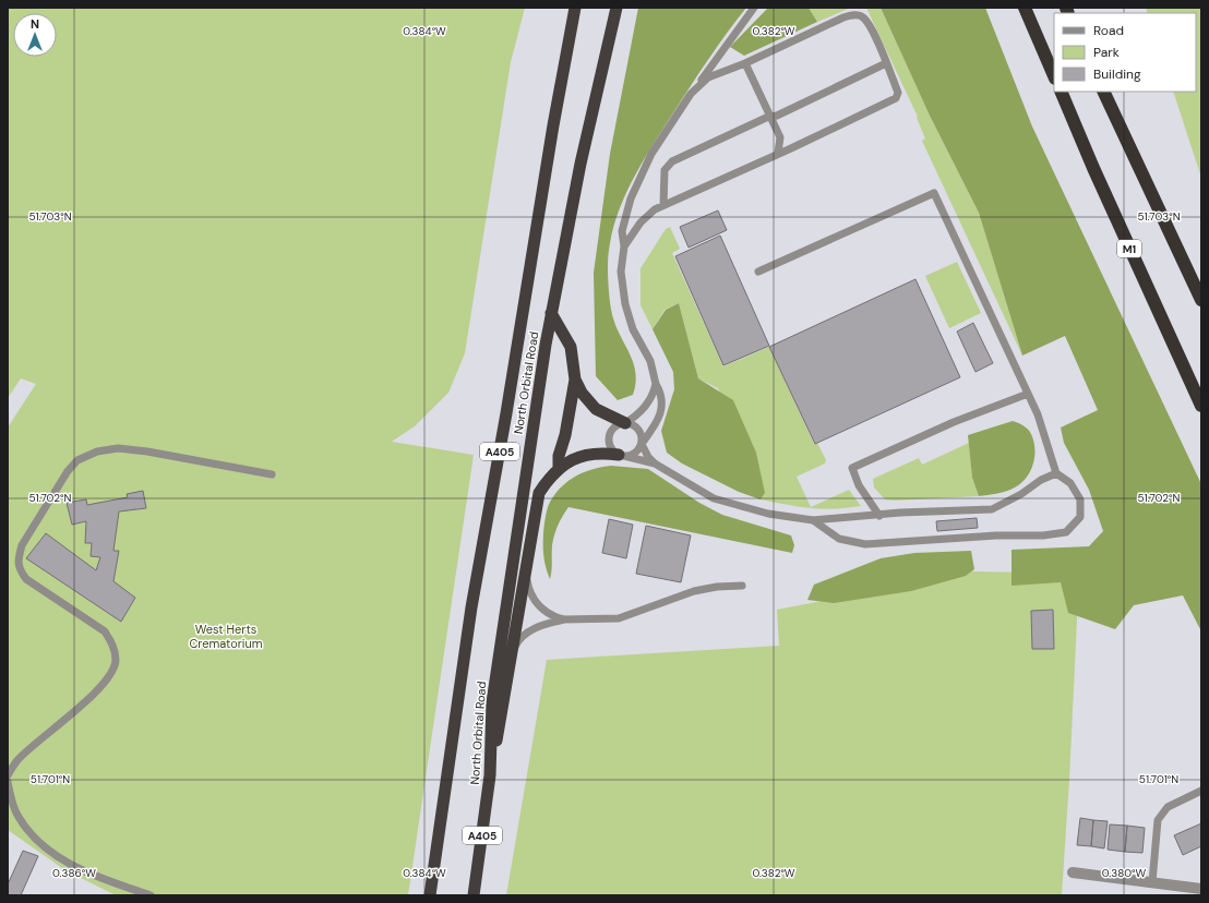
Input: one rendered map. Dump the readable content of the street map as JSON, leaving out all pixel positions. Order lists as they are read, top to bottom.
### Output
{
  "streets": {
    "highway": ["M1", "North Orbital Road", "A405"]
  },
  "crossings": [
    ["North Orbital Road", "A405"]
  ],
  "parks": ["West Herts Crematorium"],
  "legend": ["Road", "Park", "Building"],
  "north": "top",
  "coordinates": [
    "0.384°W",
    "0.382°W",
    "51.703°N",
    "51.702°N",
    "51.701°N",
    "0.386°W",
    "0.380°W"
  ]
}
